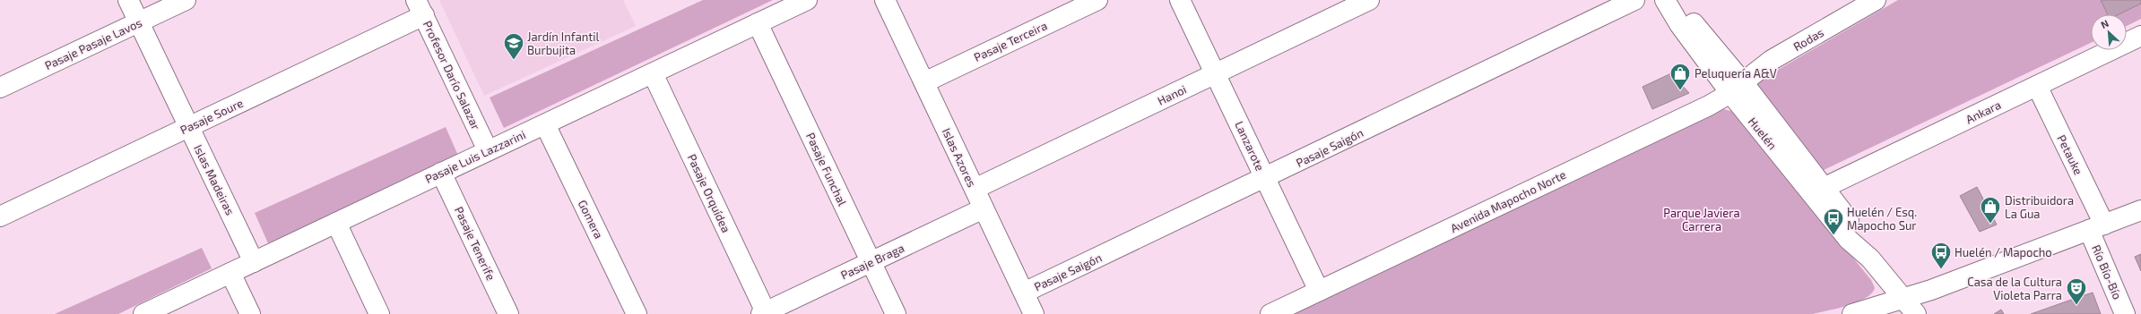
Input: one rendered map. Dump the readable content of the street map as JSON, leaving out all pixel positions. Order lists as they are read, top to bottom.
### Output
{
  "streets": {
    "street": [
      "Rodas",
      "Pasaje Terceira",
      "Pasaje Pasaje Lavos",
      "Profesor Darío Salazar",
      "Hanoi",
      "Ankara",
      "Pasaje Soure",
      "Huelén",
      "Lanzarote",
      "Pasaje Saigón",
      "Petauke",
      "Pasaje Luis Lazzarini",
      "Islas Azores",
      "Pasaje Funchal",
      "Islas Madeiras",
      "Pasaje Orquídea",
      "Avenida Mapocho Norte",
      "Gomera",
      "Pasaje Tenerife",
      "Pasaje Braga",
      "Río Bío-Bío"
    ]
  },
  "crossings": [
    ["Rodas", "Huelén"],
    ["Rodas", "Avenida Mapocho Norte"],
    ["Pasaje Terceira", "Islas Azores"],
    ["Pasaje Pasaje Lavos", "Islas Madeiras"],
    ["Profesor Darío Salazar", "Pasaje Soure"],
    ["Profesor Darío Salazar", "Pasaje Luis Lazzarini"],
    ["Hanoi", "Lanzarote"],
    ["Hanoi", "Islas Azores"],
    ["Ankara", "Huelén"],
    ["Ankara", "Petauke"],
    ["Pasaje Soure", "Islas Madeiras"],
    ["Huelén", "Avenida Mapocho Norte"],
    ["Lanzarote", "Pasaje Saigón"],
    ["Lanzarote", "Avenida Mapocho Norte"],
    ["Pasaje Saigón", "Islas Azores"],
    ["Petauke", "Río Bío-Bío"],
    ["Pasaje Luis Lazzarini", "Pasaje Funchal"],
    ["Pasaje Luis Lazzarini", "Islas Madeiras"],
    ["Pasaje Luis Lazzarini", "Pasaje Orquídea"],
    ["Pasaje Luis Lazzarini", "Gomera"],
    ["Pasaje Luis Lazzarini", "Pasaje Tenerife"],
    ["Islas Azores", "Pasaje Braga"],
    ["Pasaje Funchal", "Pasaje Braga"],
    ["Pasaje Orquídea", "Pasaje Braga"]
  ],
  "parks": ["Parque Javiera Carrera"],
  "places": {
    "school or university": ["Jardín Infantil Burbujita"],
    "shop": ["Peluquería A&V", "Distribuidora La Gua"],
    "bus stop": ["Huelén / Esq. Mapocho Sur", "Huelén / Mapocho"],
    "theatre": ["Casa de la Cultura Violeta Parra"]
  },
  "north": "top left"
}
